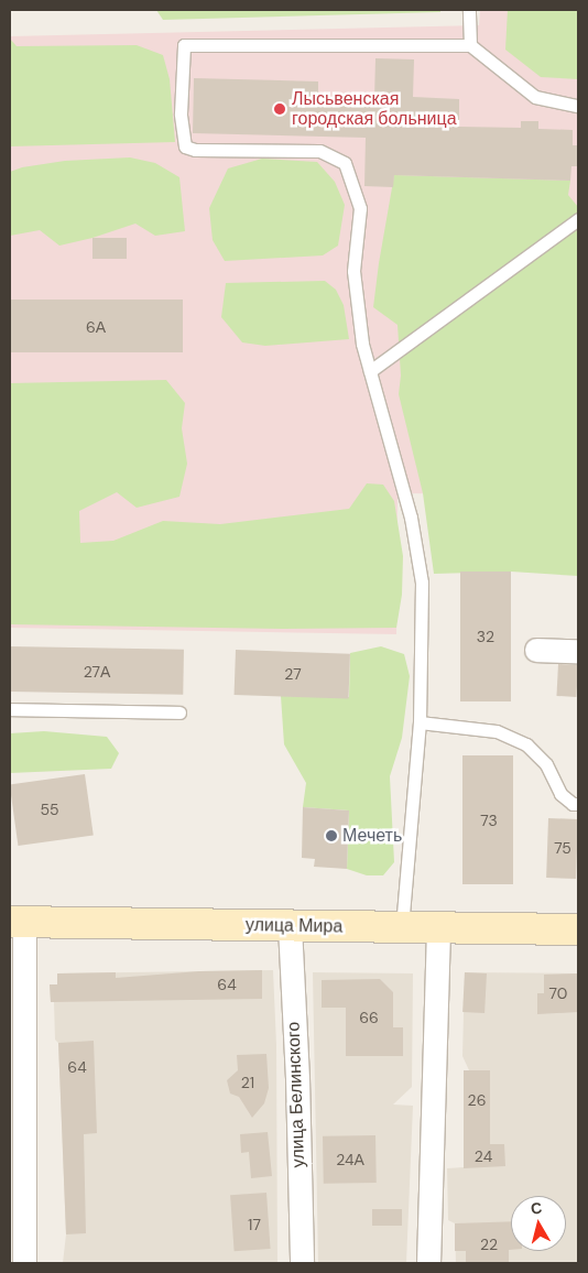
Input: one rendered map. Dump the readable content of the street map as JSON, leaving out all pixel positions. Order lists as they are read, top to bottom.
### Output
{
  "streets": {
    "street": ["улица Мира", "улица Белинского"]
  },
  "crossings": [
    ["улица Мира", "улица Белинского"]
  ],
  "places": ["Лысьвенская городская больница", "Мечеть"],
  "house_numbers": [
    "6А",
    "32",
    "27А",
    "27",
    "55",
    "73",
    "75",
    "64",
    "70",
    "66",
    "64",
    "21",
    "26",
    "24",
    "24А",
    "17",
    "22"
  ],
  "north": "top"
}
